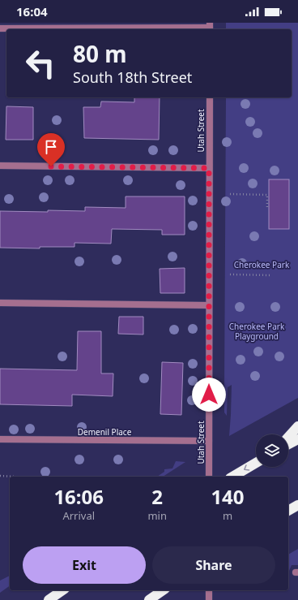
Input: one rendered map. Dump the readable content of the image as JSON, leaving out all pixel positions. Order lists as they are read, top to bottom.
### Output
{
  "streets": {
    "street": ["Utah Street", "Demenil Place"]
  },
  "crossings": [
    ["Utah Street", "Demenil Place"]
  ],
  "parks": ["Cherokee Park", "Cherokee Park Playground"],
  "page": {
    "status": "16:04",
    "turn": ["80 m", "South 18th Street"],
    "eta": [
      "16:06",
      "Arrival",
      "2",
      "min",
      "140",
      "m"
    ],
    "buttons": ["Exit", "Share"]
  }
}
